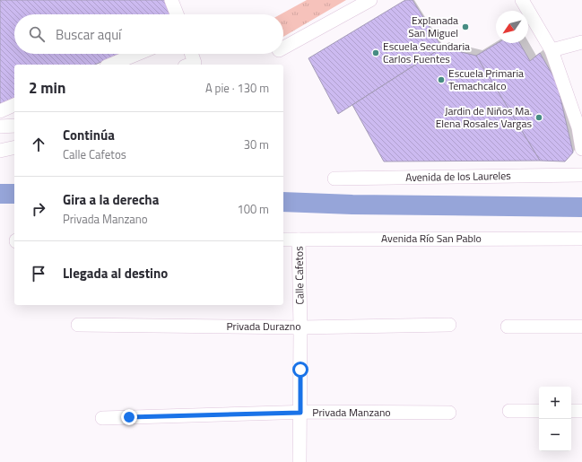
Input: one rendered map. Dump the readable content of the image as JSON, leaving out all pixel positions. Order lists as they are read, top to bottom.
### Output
{
  "streets": {
    "street": [
      "Avenida de los Laureles",
      "Avenida Río San Pablo",
      "Calle Cafetos",
      "Privada Durazno",
      "Privada Manzano"
    ]
  },
  "crossings": [
    ["Avenida Río San Pablo", "Calle Cafetos"],
    ["Calle Cafetos", "Privada Durazno"],
    ["Calle Cafetos", "Privada Manzano"]
  ],
  "places": [
    "Explanada San Miguel",
    "Escuela Secundaria Carlos Fuentes",
    "Escuela Primaria Temachcalco",
    "Jardin de Niños Ma. Elena Rosales Vargas"
  ],
  "north": "bottom left",
  "page": {
    "search": "Buscar aquí",
    "heading": ["2 min", "A pie · 130 m"],
    "list": [
      ["Continúa", "Calle Cafetos", "30 m"],
      ["Gira a la derecha", "Privada Manzano", "100 m"],
      "Llegada al destino"
    ],
    "map_buttons": ["+", "−"]
  }
}
